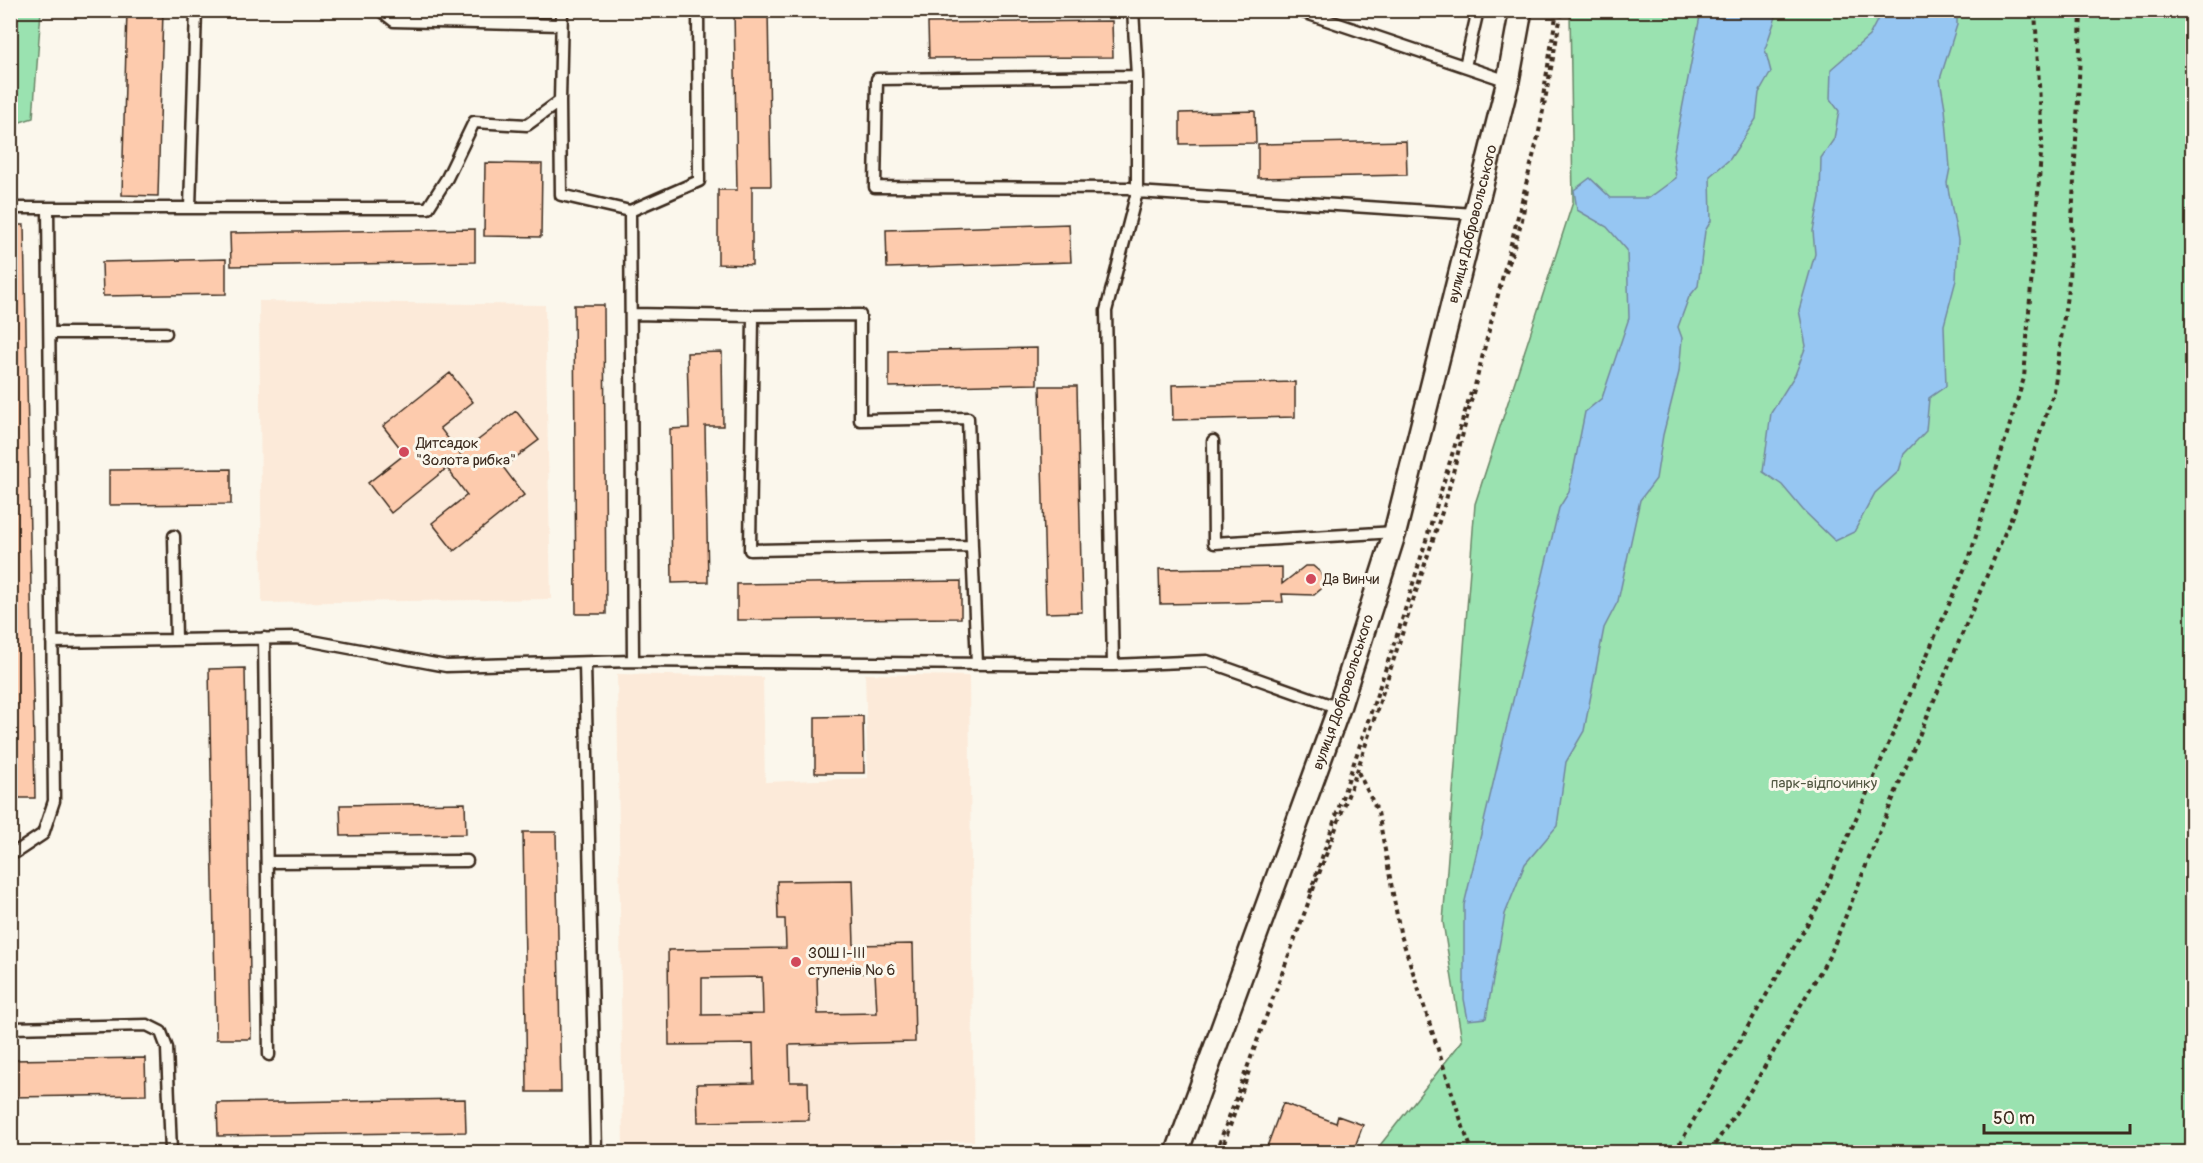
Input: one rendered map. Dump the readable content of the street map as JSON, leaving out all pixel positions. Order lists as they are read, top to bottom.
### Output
{
  "streets": {
    "street": ["вулиця Добровольського"]
  },
  "parks": ["парк-відпочинку"],
  "places": ["Дитсадок \"Золота рибка\"", "Да Винчи", "ЗОШ І-ІІІ ступенів № 6"],
  "scale_bar": "50 m"
}
